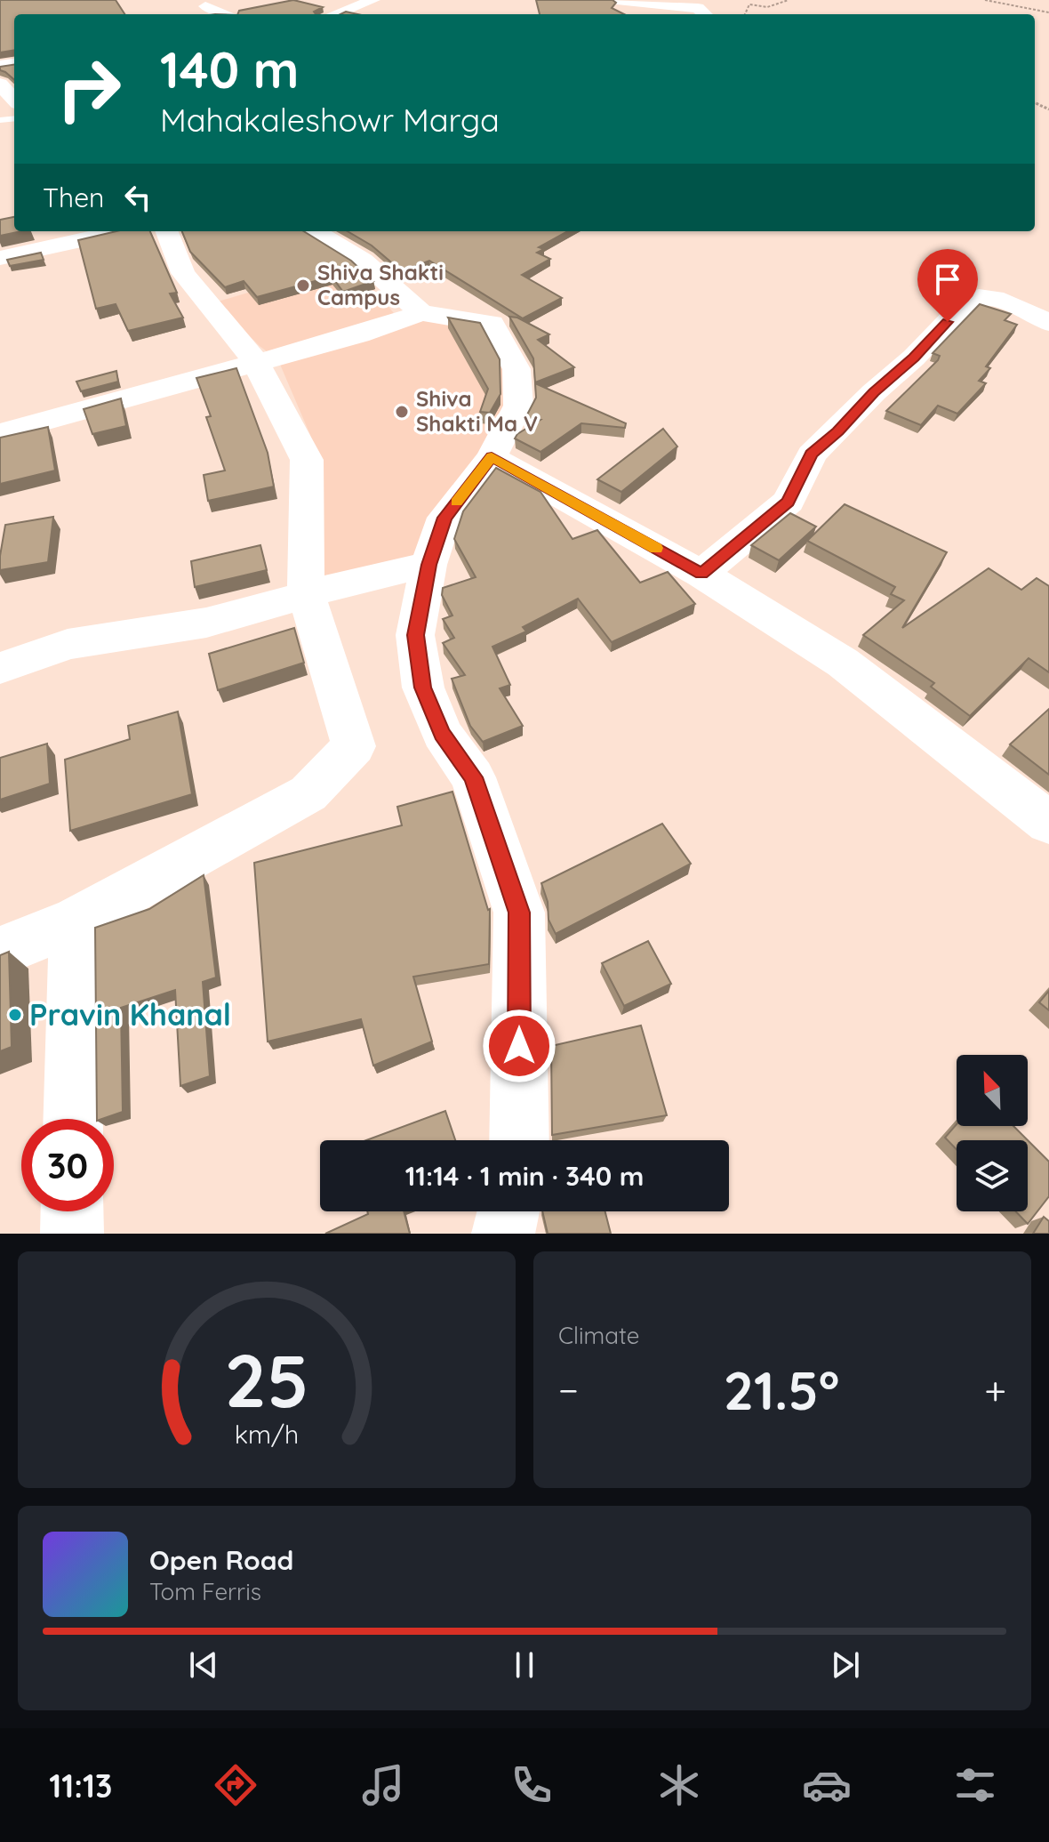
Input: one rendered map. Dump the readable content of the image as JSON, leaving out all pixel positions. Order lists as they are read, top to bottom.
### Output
{
  "places": ["Shiva Shakti Campus", "Shiva Shakti Ma V", "Pravin Khanal"],
  "north": "top left",
  "page": {
    "turn": ["140 m", "Mahakaleshowr Marga"],
    "then": "Then",
    "limit": "30",
    "trip": "11:14 · 1 min · 340 m",
    "tile": "Climate",
    "heat": ["−", "21.5°", "+"],
    "song": ["Open Road", "Tom Ferris"],
    "tabs": "11:13",
    "gauge": ["25", "km/h"]
  }
}
